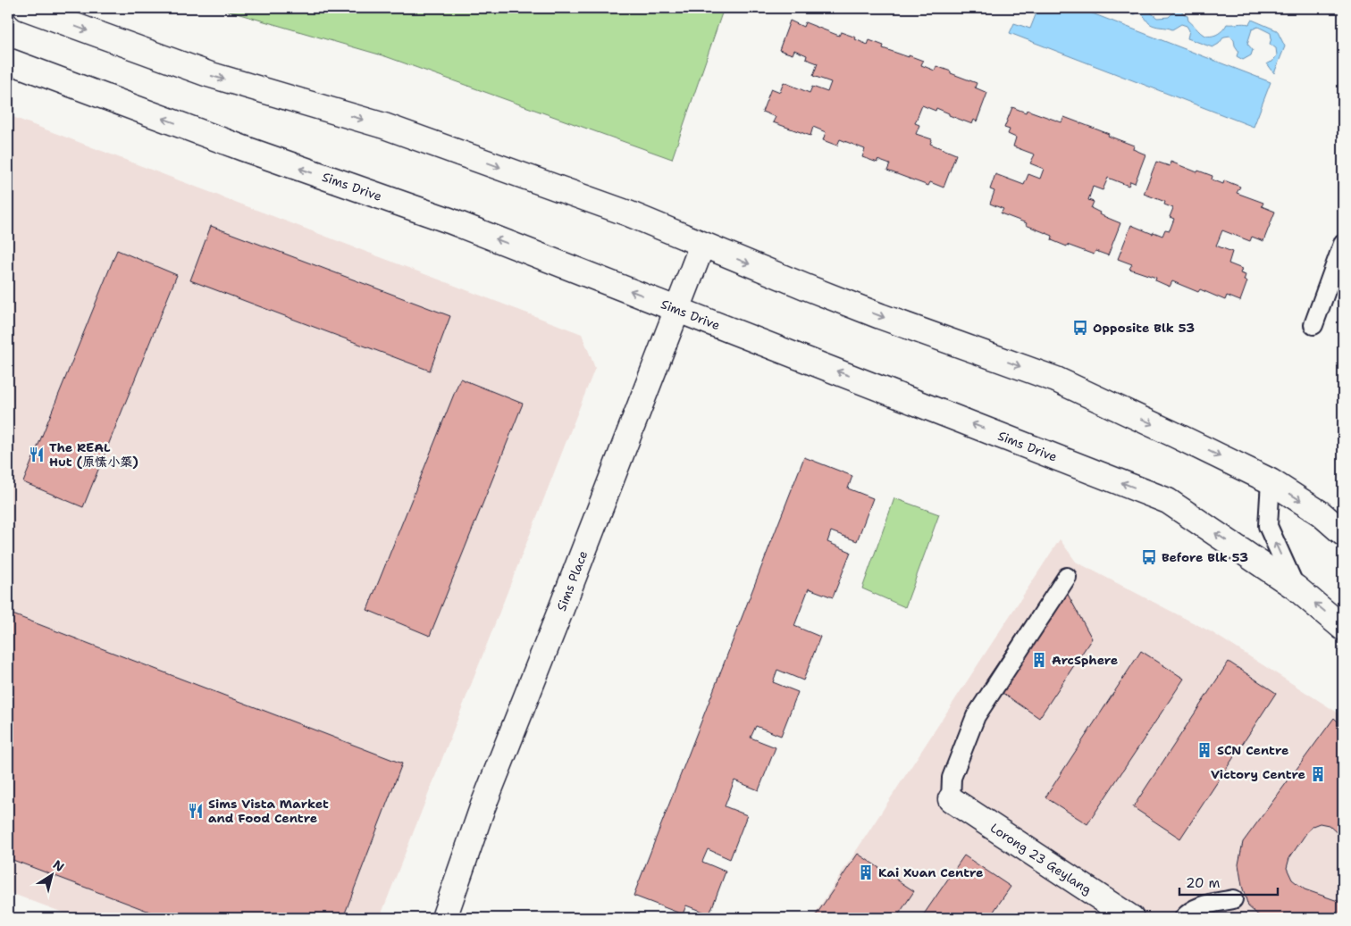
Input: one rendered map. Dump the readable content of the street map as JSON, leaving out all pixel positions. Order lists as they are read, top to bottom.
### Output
{
  "streets": {
    "street": ["Sims Drive", "Sims Place", "Lorong 23 Geylang"]
  },
  "crossings": [
    ["Sims Drive", "Sims Place"]
  ],
  "places": {
    "bus stop": ["Opposite Blk 53", "Before Blk 53"],
    "restaurant": ["The REAL Hut (原愫小築)", "Sims Vista Market and Food Centre"],
    "building": [
      "ArcSphere",
      "SCN Centre",
      "Victory Centre",
      "Kai Xuan Centre"
    ]
  },
  "scale_bar": "20 m",
  "north": "top right"
}
